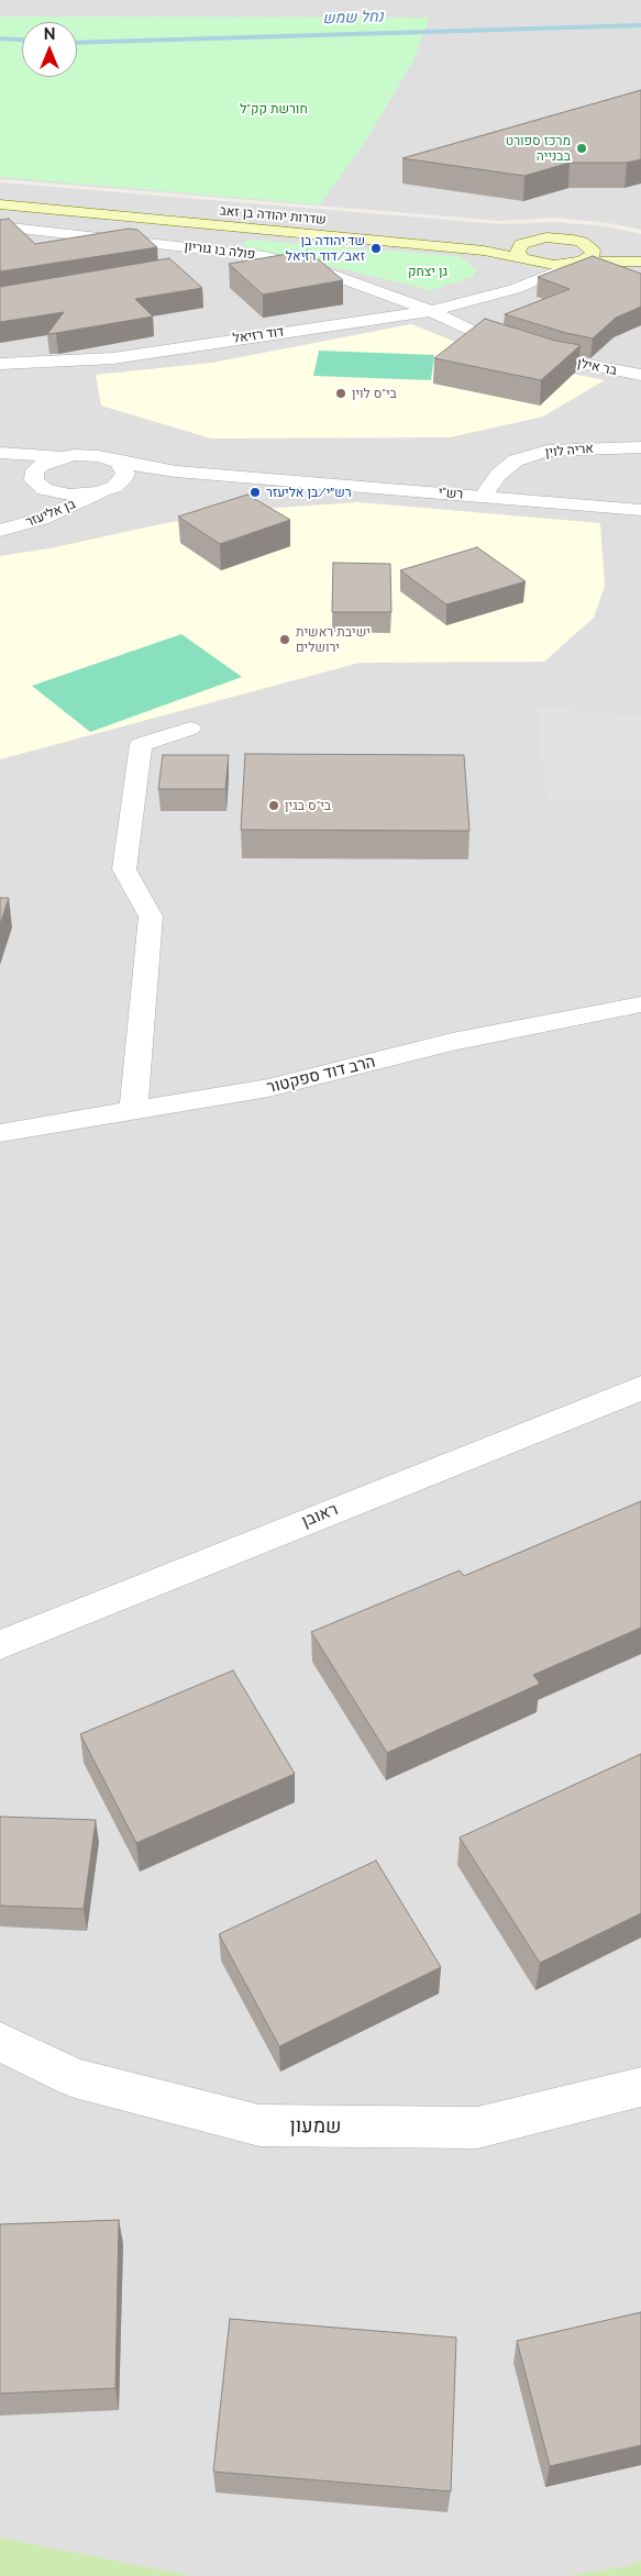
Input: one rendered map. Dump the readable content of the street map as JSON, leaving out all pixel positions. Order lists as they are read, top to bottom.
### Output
{
  "streets": {
    "main road": ["שדרות יהודה בן זאב"],
    "street": [
      "פולה בו גוריון",
      "דוד רזיאל",
      "בר אילן",
      "אריה לוין",
      "רש\"י",
      "בן אליעזר",
      "הרב דוד ספקטור",
      "ראובן",
      "שמעון"
    ]
  },
  "crossings": [
    ["שדרות יהודה בן זאב", "דוד רזיאל"],
    ["פולה בו גוריון", "דוד רזיאל"],
    ["פולה בו גוריון", "בר אילן"],
    ["דוד רזיאל", "בר אילן"],
    ["אריה לוין", "רש\"י"],
    ["רש\"י", "בן אליעזר"]
  ],
  "water": ["נחל שמש"],
  "parks": ["חורשת קק\"ל", "גן יצחק"],
  "places": [
    "מרכז ספורט בבנייה",
    "שד.יהודה בן זאב/דוד רזיאל",
    "בי\"ס לוין",
    "רש״י/בן אליעזר",
    "ישיבת ראשית ירושלים",
    "בי\"ס בגין"
  ],
  "north": "top"
}
